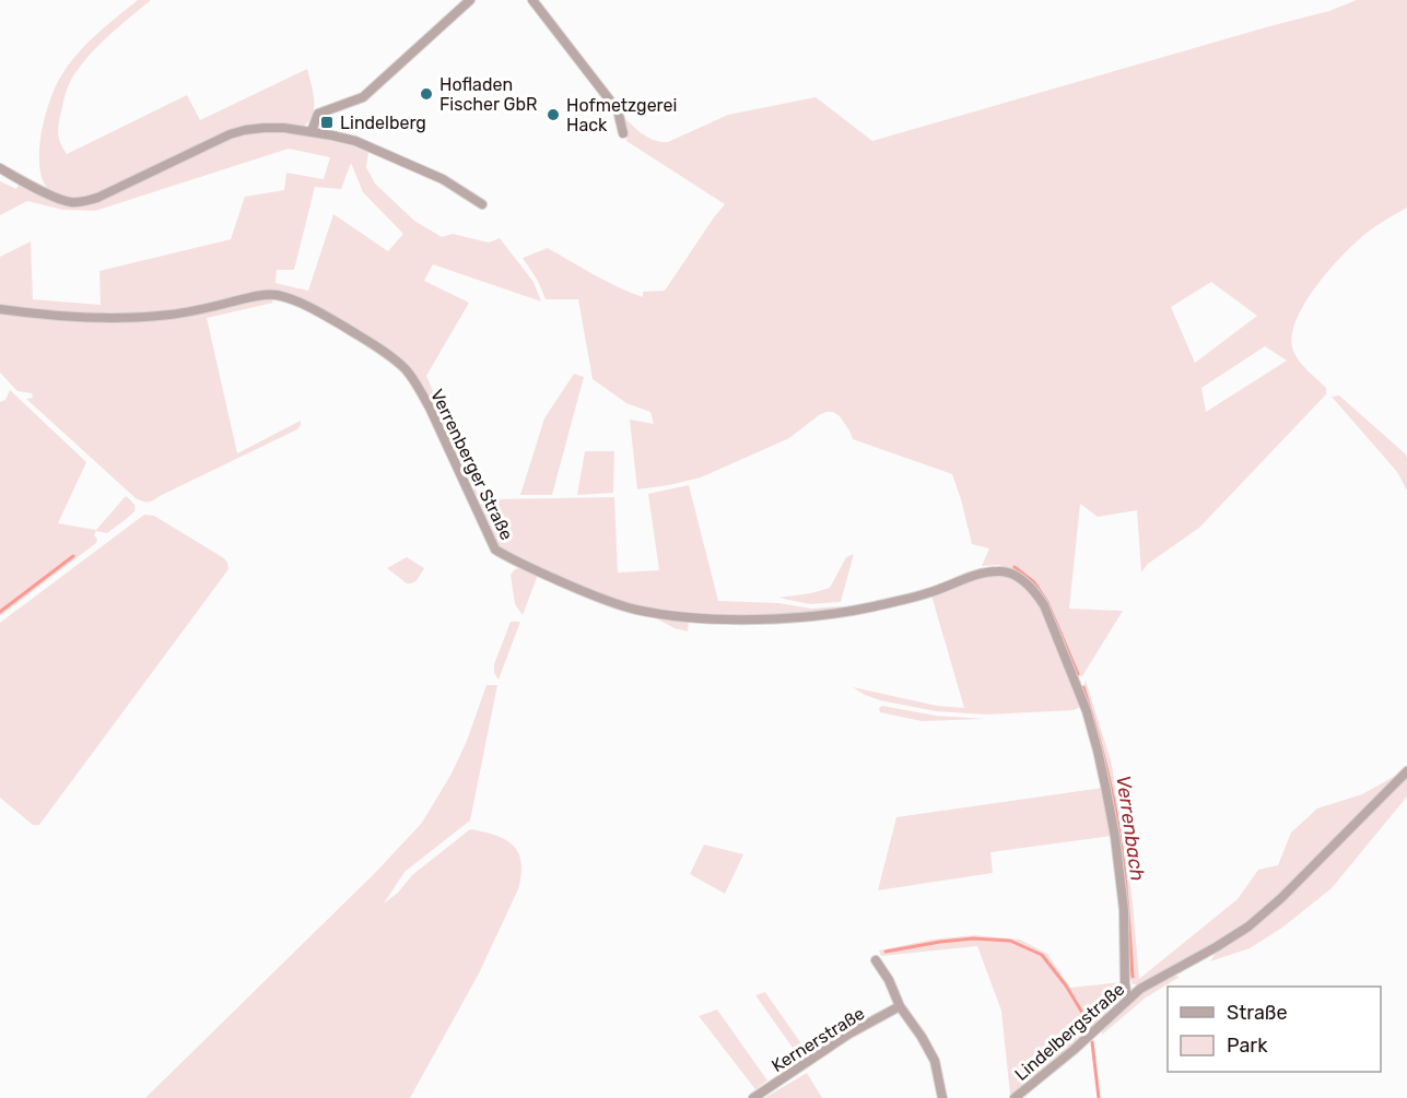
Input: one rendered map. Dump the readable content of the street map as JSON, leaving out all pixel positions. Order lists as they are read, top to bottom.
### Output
{
  "streets": {
    "street": ["Verrenberger Straße", "Lindelbergstraße", "Kernerstraße"]
  },
  "crossings": [
    ["Verrenberger Straße", "Lindelbergstraße"]
  ],
  "water": ["Verrenbach"],
  "places": {
    "other": ["Hofladen Fischer GbR", "Hofmetzgerei Hack"],
    "transit": ["Lindelberg"]
  },
  "legend": ["Straße", "Park"]
}
